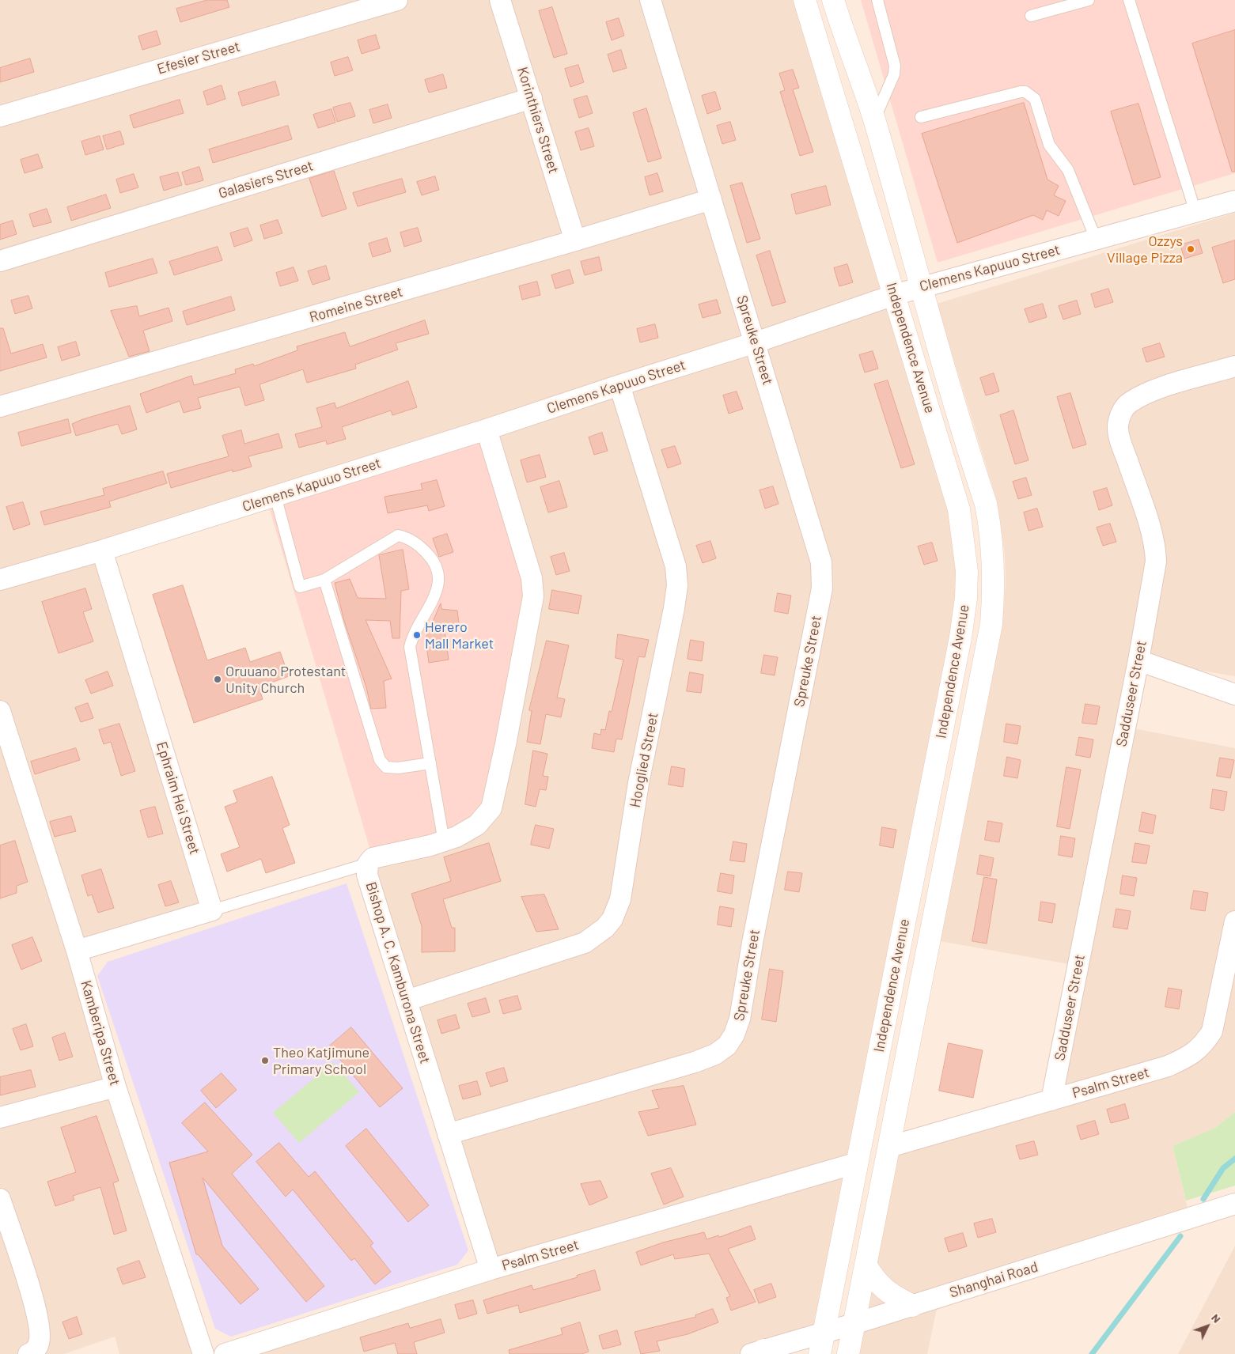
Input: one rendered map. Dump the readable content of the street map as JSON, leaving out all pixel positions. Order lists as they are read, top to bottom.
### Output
{
  "streets": {
    "main road": ["Independence Avenue"],
    "street": [
      "Efesier Street",
      "Korinthiers Street",
      "Galasiers Street",
      "Clemens Kapuuo Street",
      "Romeine Street",
      "Spreuke Street",
      "Sadduseer Street",
      "Hooglied Street",
      "Ephraim Hei Street",
      "Bishop A. C. Kamburona Street",
      "Kamberipa Street",
      "Psalm Street",
      "Shanghai Road"
    ]
  },
  "crossings": [
    ["Korinthiers Street", "Galasiers Street"],
    ["Korinthiers Street", "Romeine Street"],
    ["Clemens Kapuuo Street", "Spreuke Street"],
    ["Clemens Kapuuo Street", "Independence Avenue"],
    ["Clemens Kapuuo Street", "Hooglied Street"],
    ["Clemens Kapuuo Street", "Ephraim Hei Street"],
    ["Clemens Kapuuo Street", "Bishop A. C. Kamburona Street"],
    ["Romeine Street", "Spreuke Street"],
    ["Spreuke Street", "Bishop A. C. Kamburona Street"],
    ["Independence Avenue", "Psalm Street"],
    ["Independence Avenue", "Shanghai Road"],
    ["Sadduseer Street", "Psalm Street"],
    ["Hooglied Street", "Bishop A. C. Kamburona Street"],
    ["Bishop A. C. Kamburona Street", "Psalm Street"]
  ],
  "places": [
    "Ozzys Village Pizza",
    "Herero Mall Market",
    "Oruuano Protestant Unity Church",
    "Theo Katjimune Primary School"
  ],
  "north": "top right"
}
